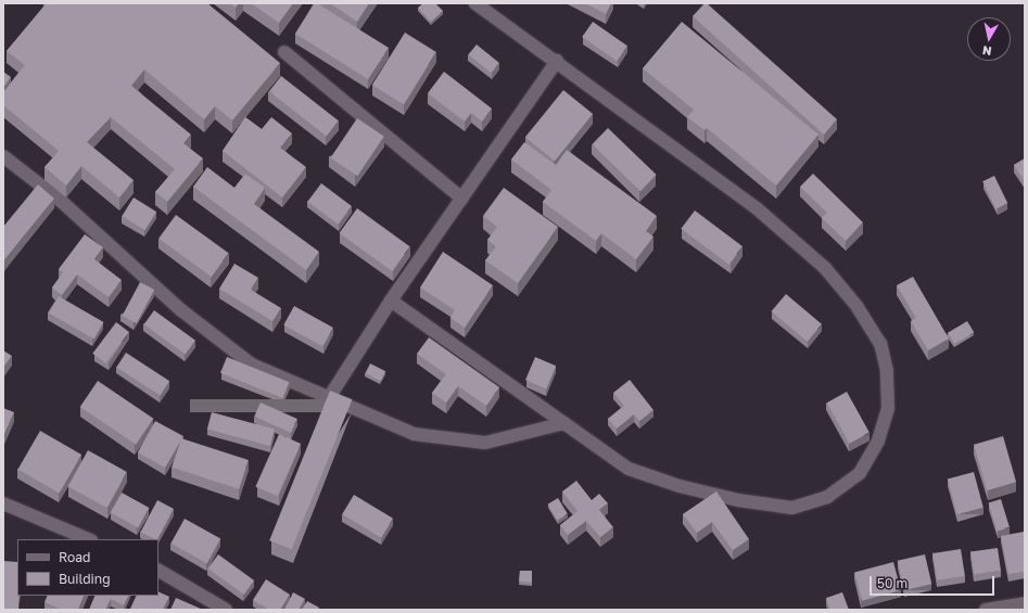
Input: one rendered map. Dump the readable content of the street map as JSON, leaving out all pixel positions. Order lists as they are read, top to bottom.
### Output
{
  "legend": ["Road", "Building"],
  "scale_bar": "50 m",
  "north": "bottom"
}
